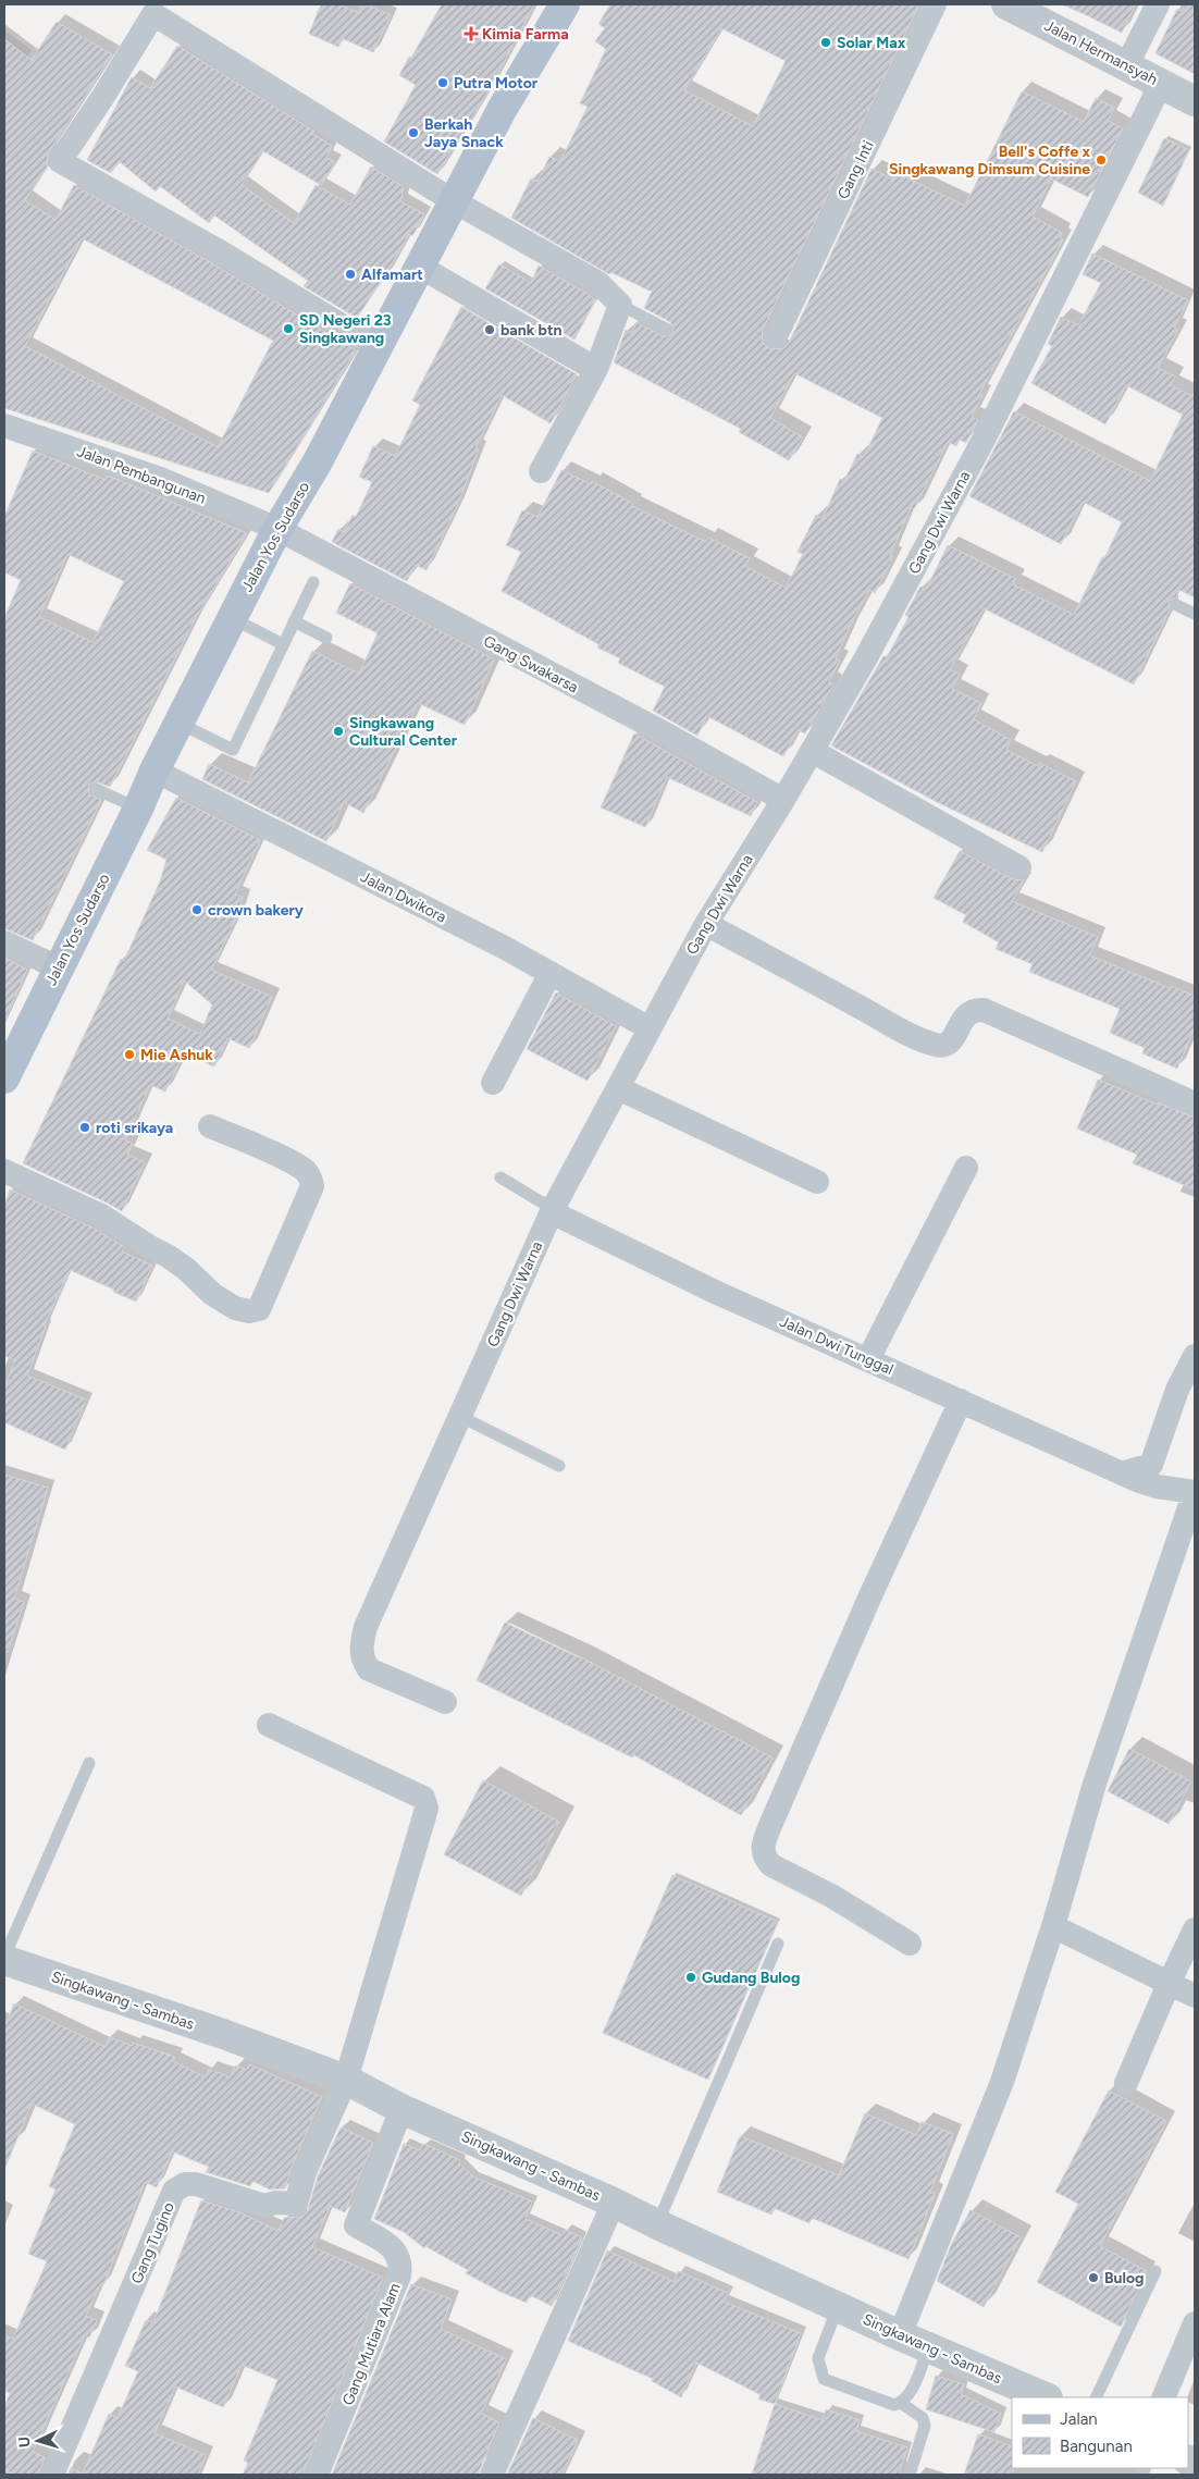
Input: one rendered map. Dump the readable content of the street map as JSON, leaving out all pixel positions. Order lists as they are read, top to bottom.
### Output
{
  "streets": {
    "main road": ["Jalan Yos Sudarso"],
    "street": [
      "Jalan Hermansyah",
      "Gang Inti",
      "Jalan Pembangunan",
      "Gang Dwi Warna",
      "Gang Swakarsa",
      "Jalan Dwikora",
      "Jalan Dwi Tunggal",
      "Singkawang - Sambas",
      "Gang Tugino",
      "Gang Mutiara Alam"
    ]
  },
  "crossings": [
    ["Jalan Hermansyah", "Gang Dwi Warna"],
    ["Jalan Pembangunan", "Jalan Yos Sudarso"],
    ["Jalan Pembangunan", "Gang Swakarsa"],
    ["Gang Dwi Warna", "Gang Swakarsa"],
    ["Gang Dwi Warna", "Jalan Dwikora"],
    ["Gang Dwi Warna", "Jalan Dwi Tunggal"],
    ["Jalan Yos Sudarso", "Gang Swakarsa"],
    ["Jalan Yos Sudarso", "Jalan Dwikora"],
    ["Singkawang - Sambas", "Gang Tugino"],
    ["Singkawang - Sambas", "Gang Mutiara Alam"]
  ],
  "places": {
    "health": ["Kimia Farma"],
    "other": [
      "Solar Max",
      "Putra Motor",
      "Berkah Jaya Snack",
      "Bell's Coffe x Singkawang Dimsum Cuisine",
      "Alfamart",
      "SD Negeri 23 Singkawang",
      "bank btn",
      "Singkawang Cultural Center",
      "crown bakery",
      "Mie Ashuk",
      "roti srikaya",
      "Gudang Bulog",
      "Bulog"
    ]
  },
  "legend": ["Jalan", "Bangunan"],
  "north": "left"
}
